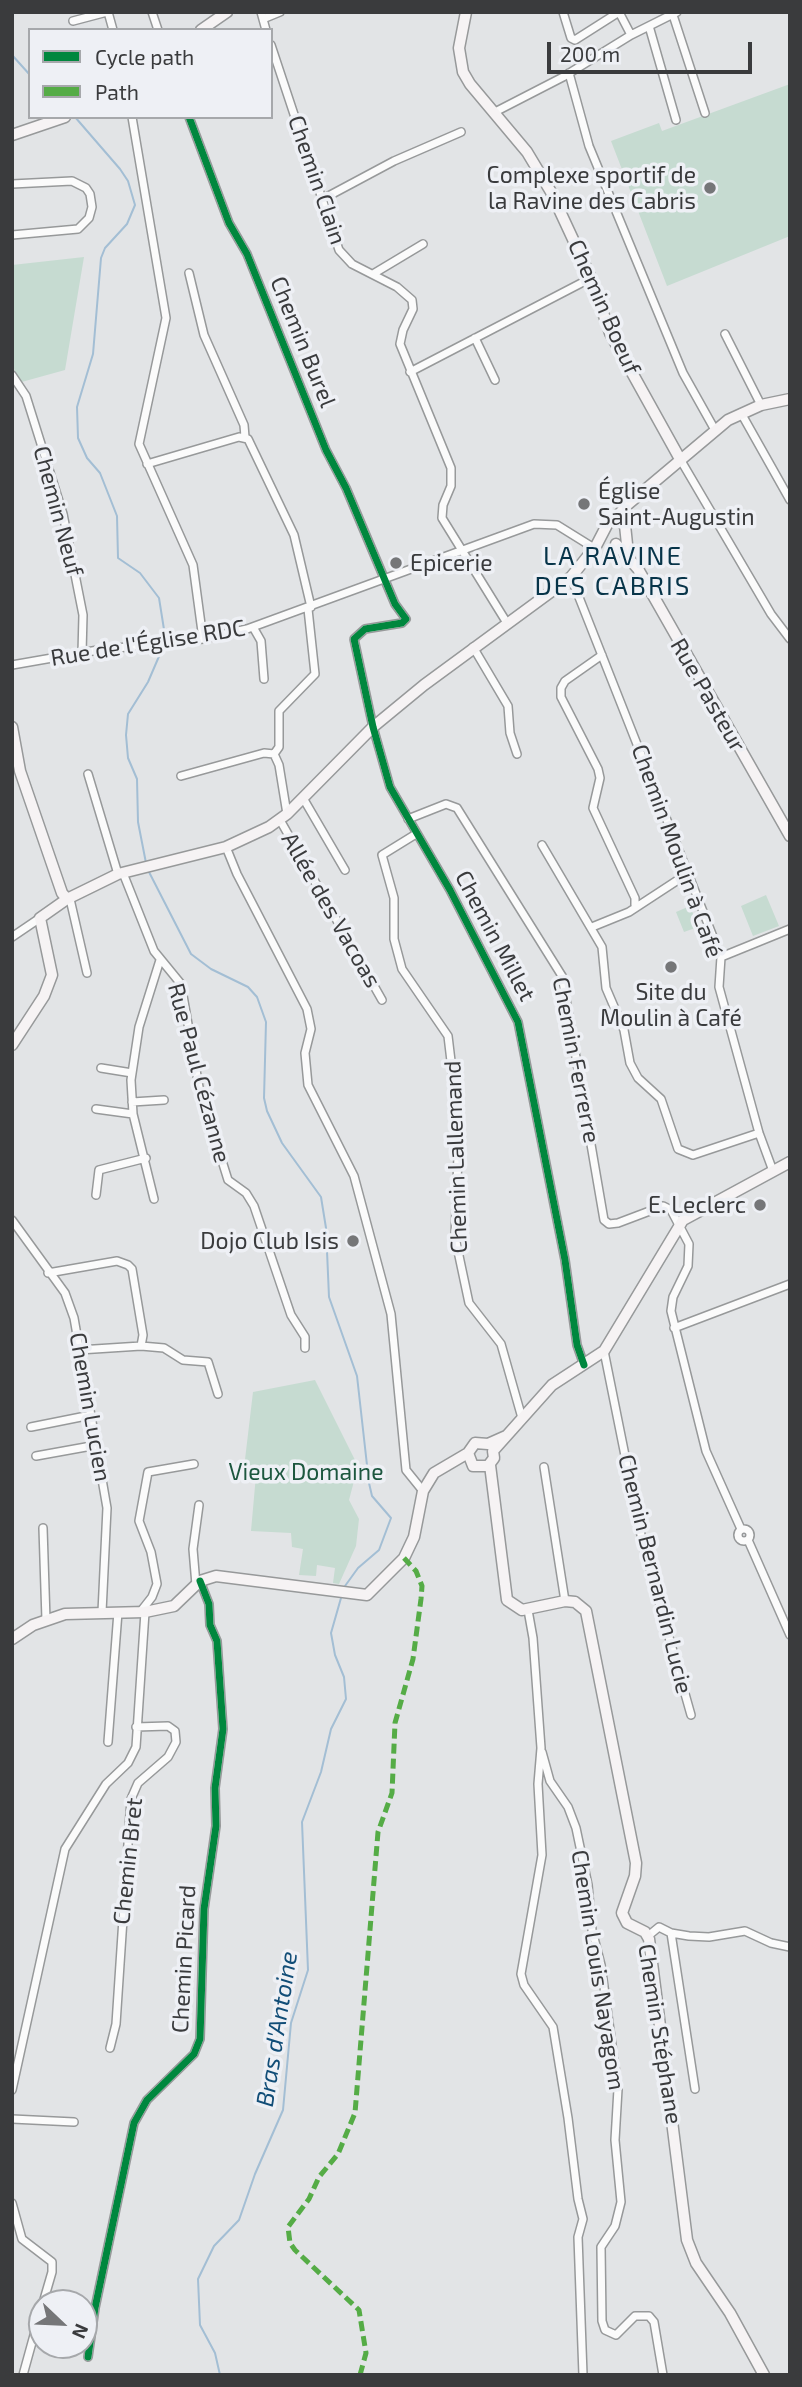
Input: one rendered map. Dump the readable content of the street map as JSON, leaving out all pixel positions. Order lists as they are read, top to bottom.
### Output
{
  "streets": {
    "main road": ["Chemin Boeuf", "Rue Pasteur", "Chemin Stéphane"],
    "street": [
      "Chemin Clain",
      "Chemin Burel",
      "Chemin Neuf",
      "Rue de l'Église RDC",
      "Chemin Moulin à Café",
      "Allée des Vacoas",
      "Chemin Millet",
      "Chemin Ferrerre",
      "Rue Paul Cézanne",
      "Chemin Lallemand",
      "Chemin Lucien",
      "Chemin Bernardin Lucie",
      "Chemin Bret",
      "Chemin Picard",
      "Chemin Louis Nayagom"
    ]
  },
  "crossings": [
    ["Chemin Clain", "Rue de l'Église RDC"],
    ["Chemin Burel", "Rue de l'Église RDC"],
    ["Chemin Burel", "Chemin Millet"],
    ["Chemin Neuf", "Rue de l'Église RDC"],
    ["Rue de l'Église RDC", "Chemin Millet"],
    ["Chemin Millet", "Chemin Ferrerre"],
    ["Chemin Millet", "Chemin Lallemand"]
  ],
  "districts": ["LA RAVINE DES CABRIS"],
  "water": ["Bras d'Antoine"],
  "parks": ["Vieux Domaine"],
  "places": [
    "Complexe sportif de la Ravine des Cabris",
    "Église Saint-Augustin",
    "Epicerie",
    "Site du Moulin à Café",
    "E. Leclerc",
    "Dojo Club Isis"
  ],
  "legend": ["Cycle path", "Path"],
  "scale_bar": "200 m",
  "north": "bottom right"
}
